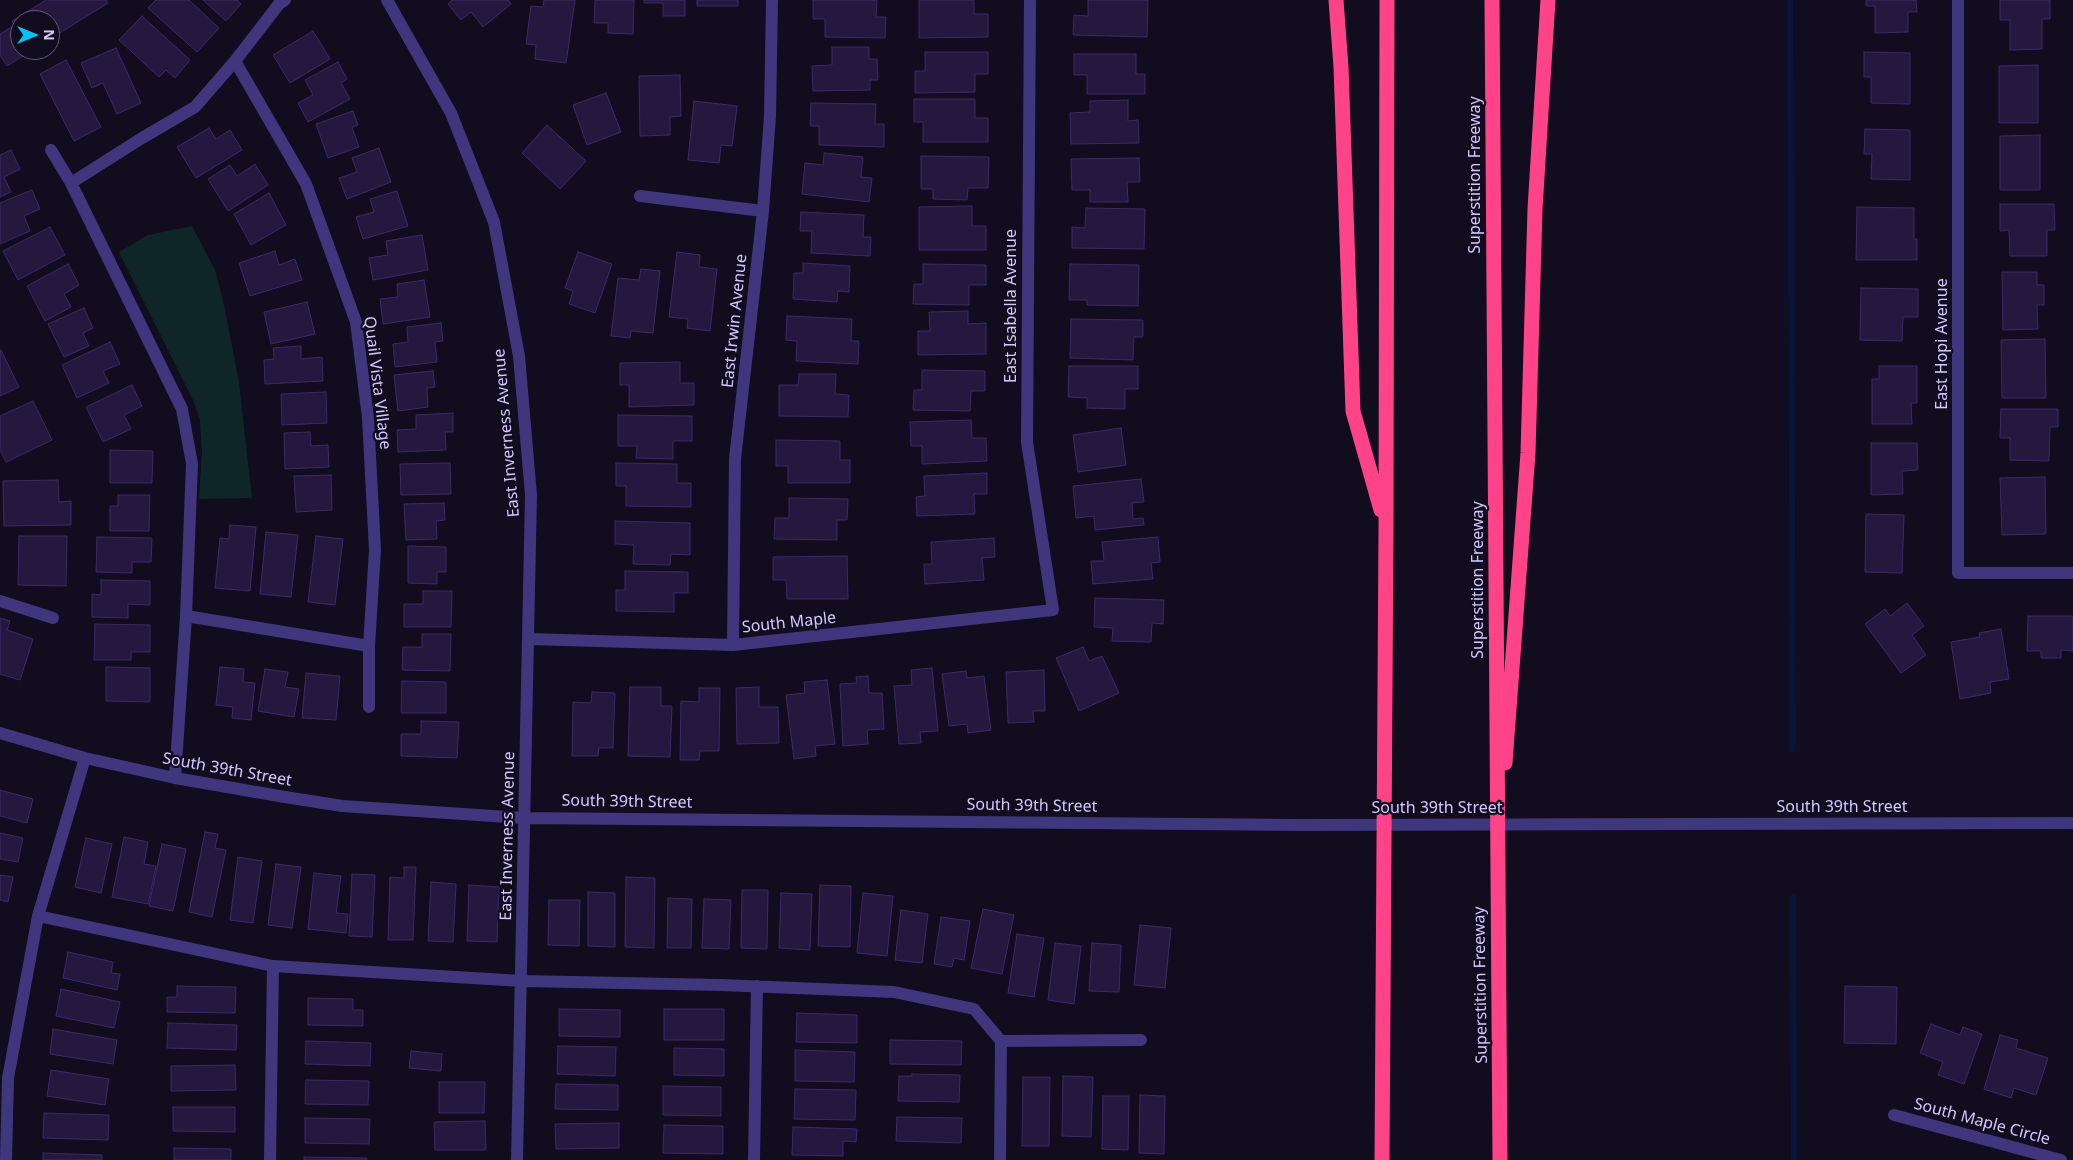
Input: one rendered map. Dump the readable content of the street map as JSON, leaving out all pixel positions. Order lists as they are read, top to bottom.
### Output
{
  "streets": {
    "highway": ["Superstition Freeway"],
    "street": [
      "East Isabella Avenue",
      "East Irwin Avenue",
      "East Hopi Avenue",
      "Quail Vista Village",
      "East Inverness Avenue",
      "South Maple",
      "South 39th Street",
      "South Maple Circle"
    ]
  },
  "crossings": [
    ["East Isabella Avenue", "South Maple"],
    ["East Irwin Avenue", "South Maple"],
    ["East Inverness Avenue", "South Maple"],
    ["East Inverness Avenue", "South 39th Street"]
  ],
  "north": "right"
}
